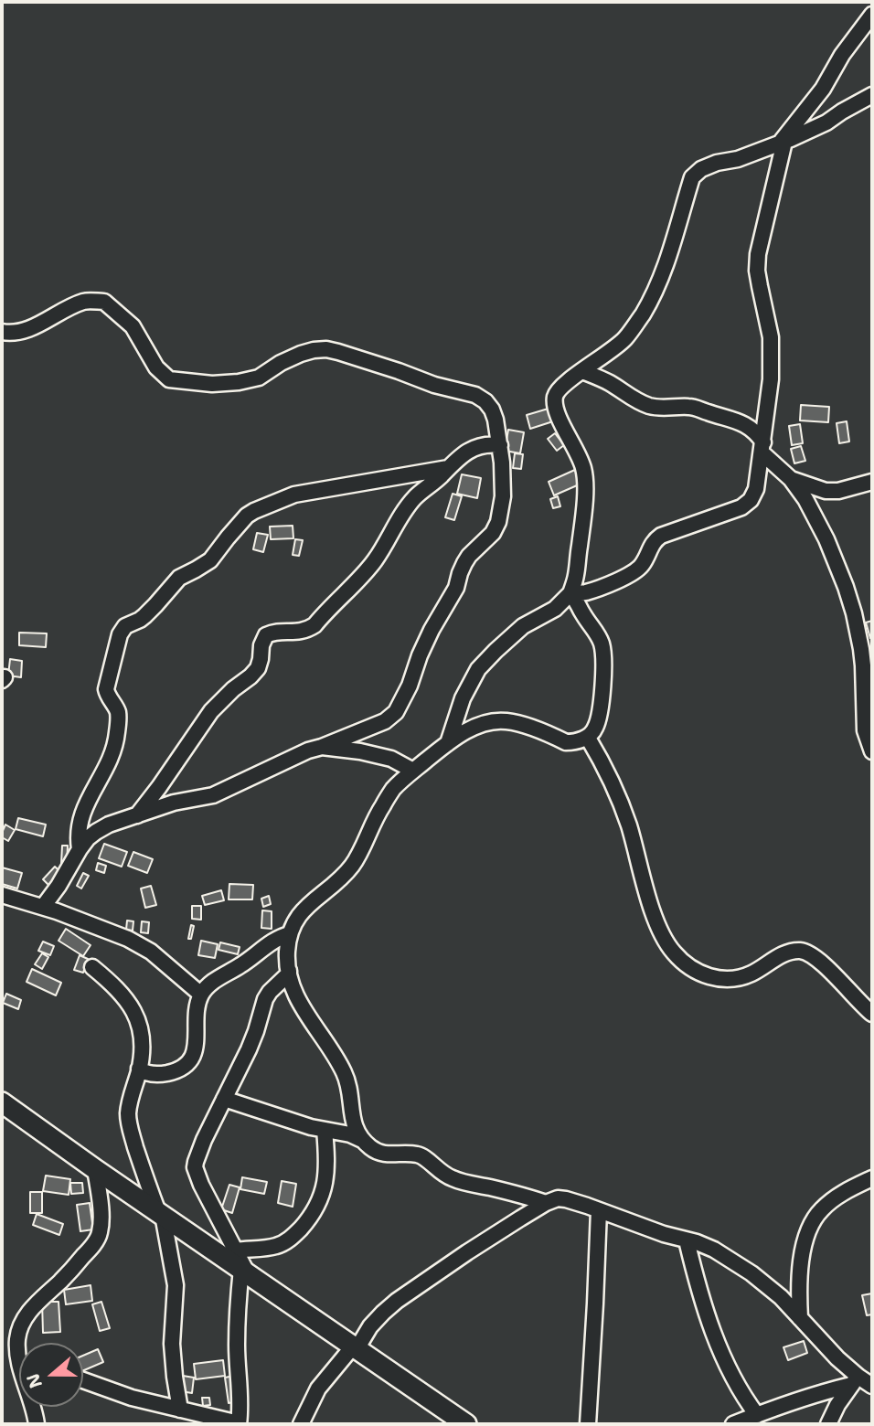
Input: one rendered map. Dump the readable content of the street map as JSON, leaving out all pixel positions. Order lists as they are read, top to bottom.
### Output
{
  "north": "left"
}
